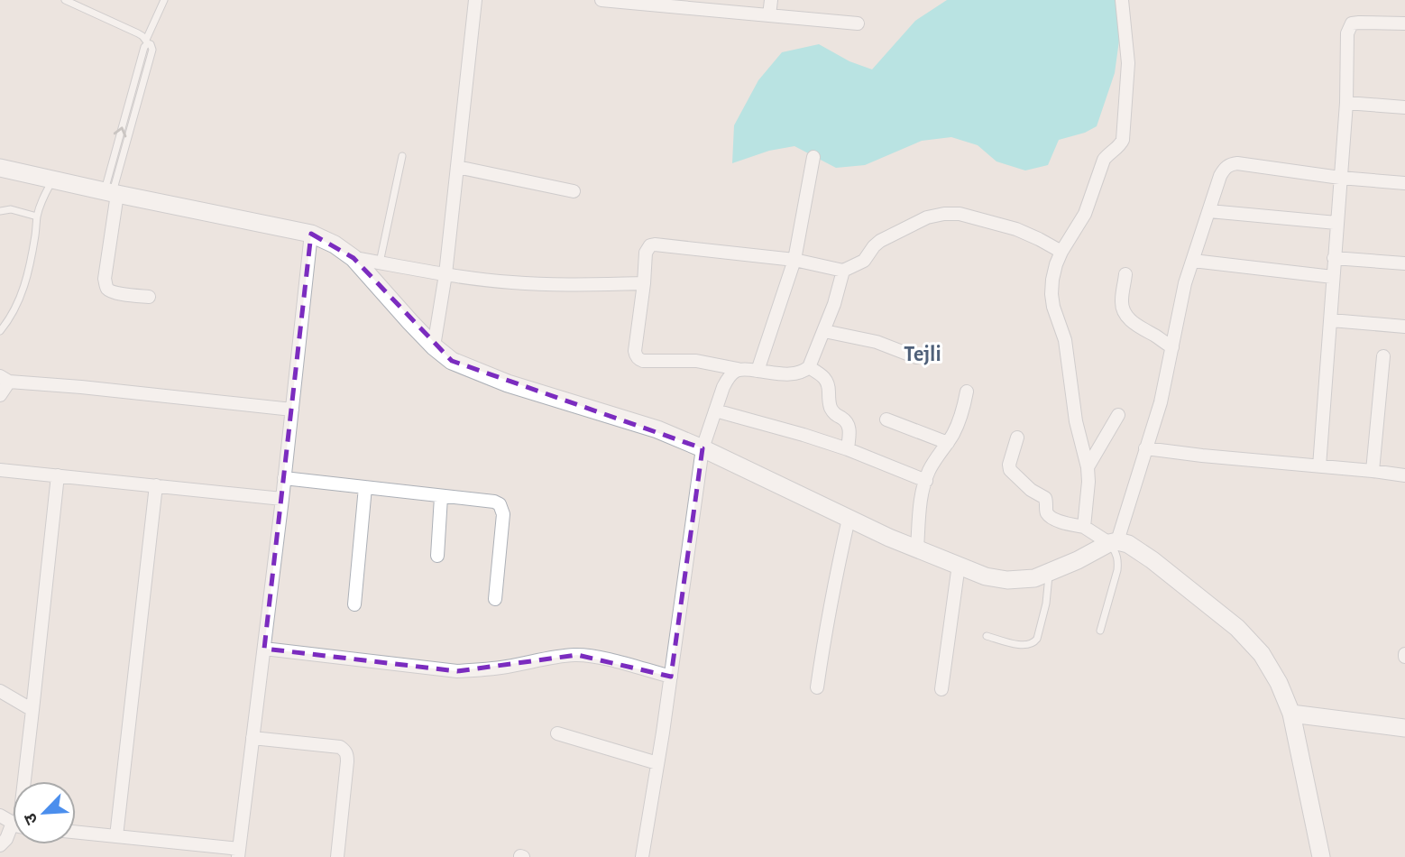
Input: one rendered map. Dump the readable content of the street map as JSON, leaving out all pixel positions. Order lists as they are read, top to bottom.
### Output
{
  "districts": ["Tejli"],
  "north": "bottom left"
}
